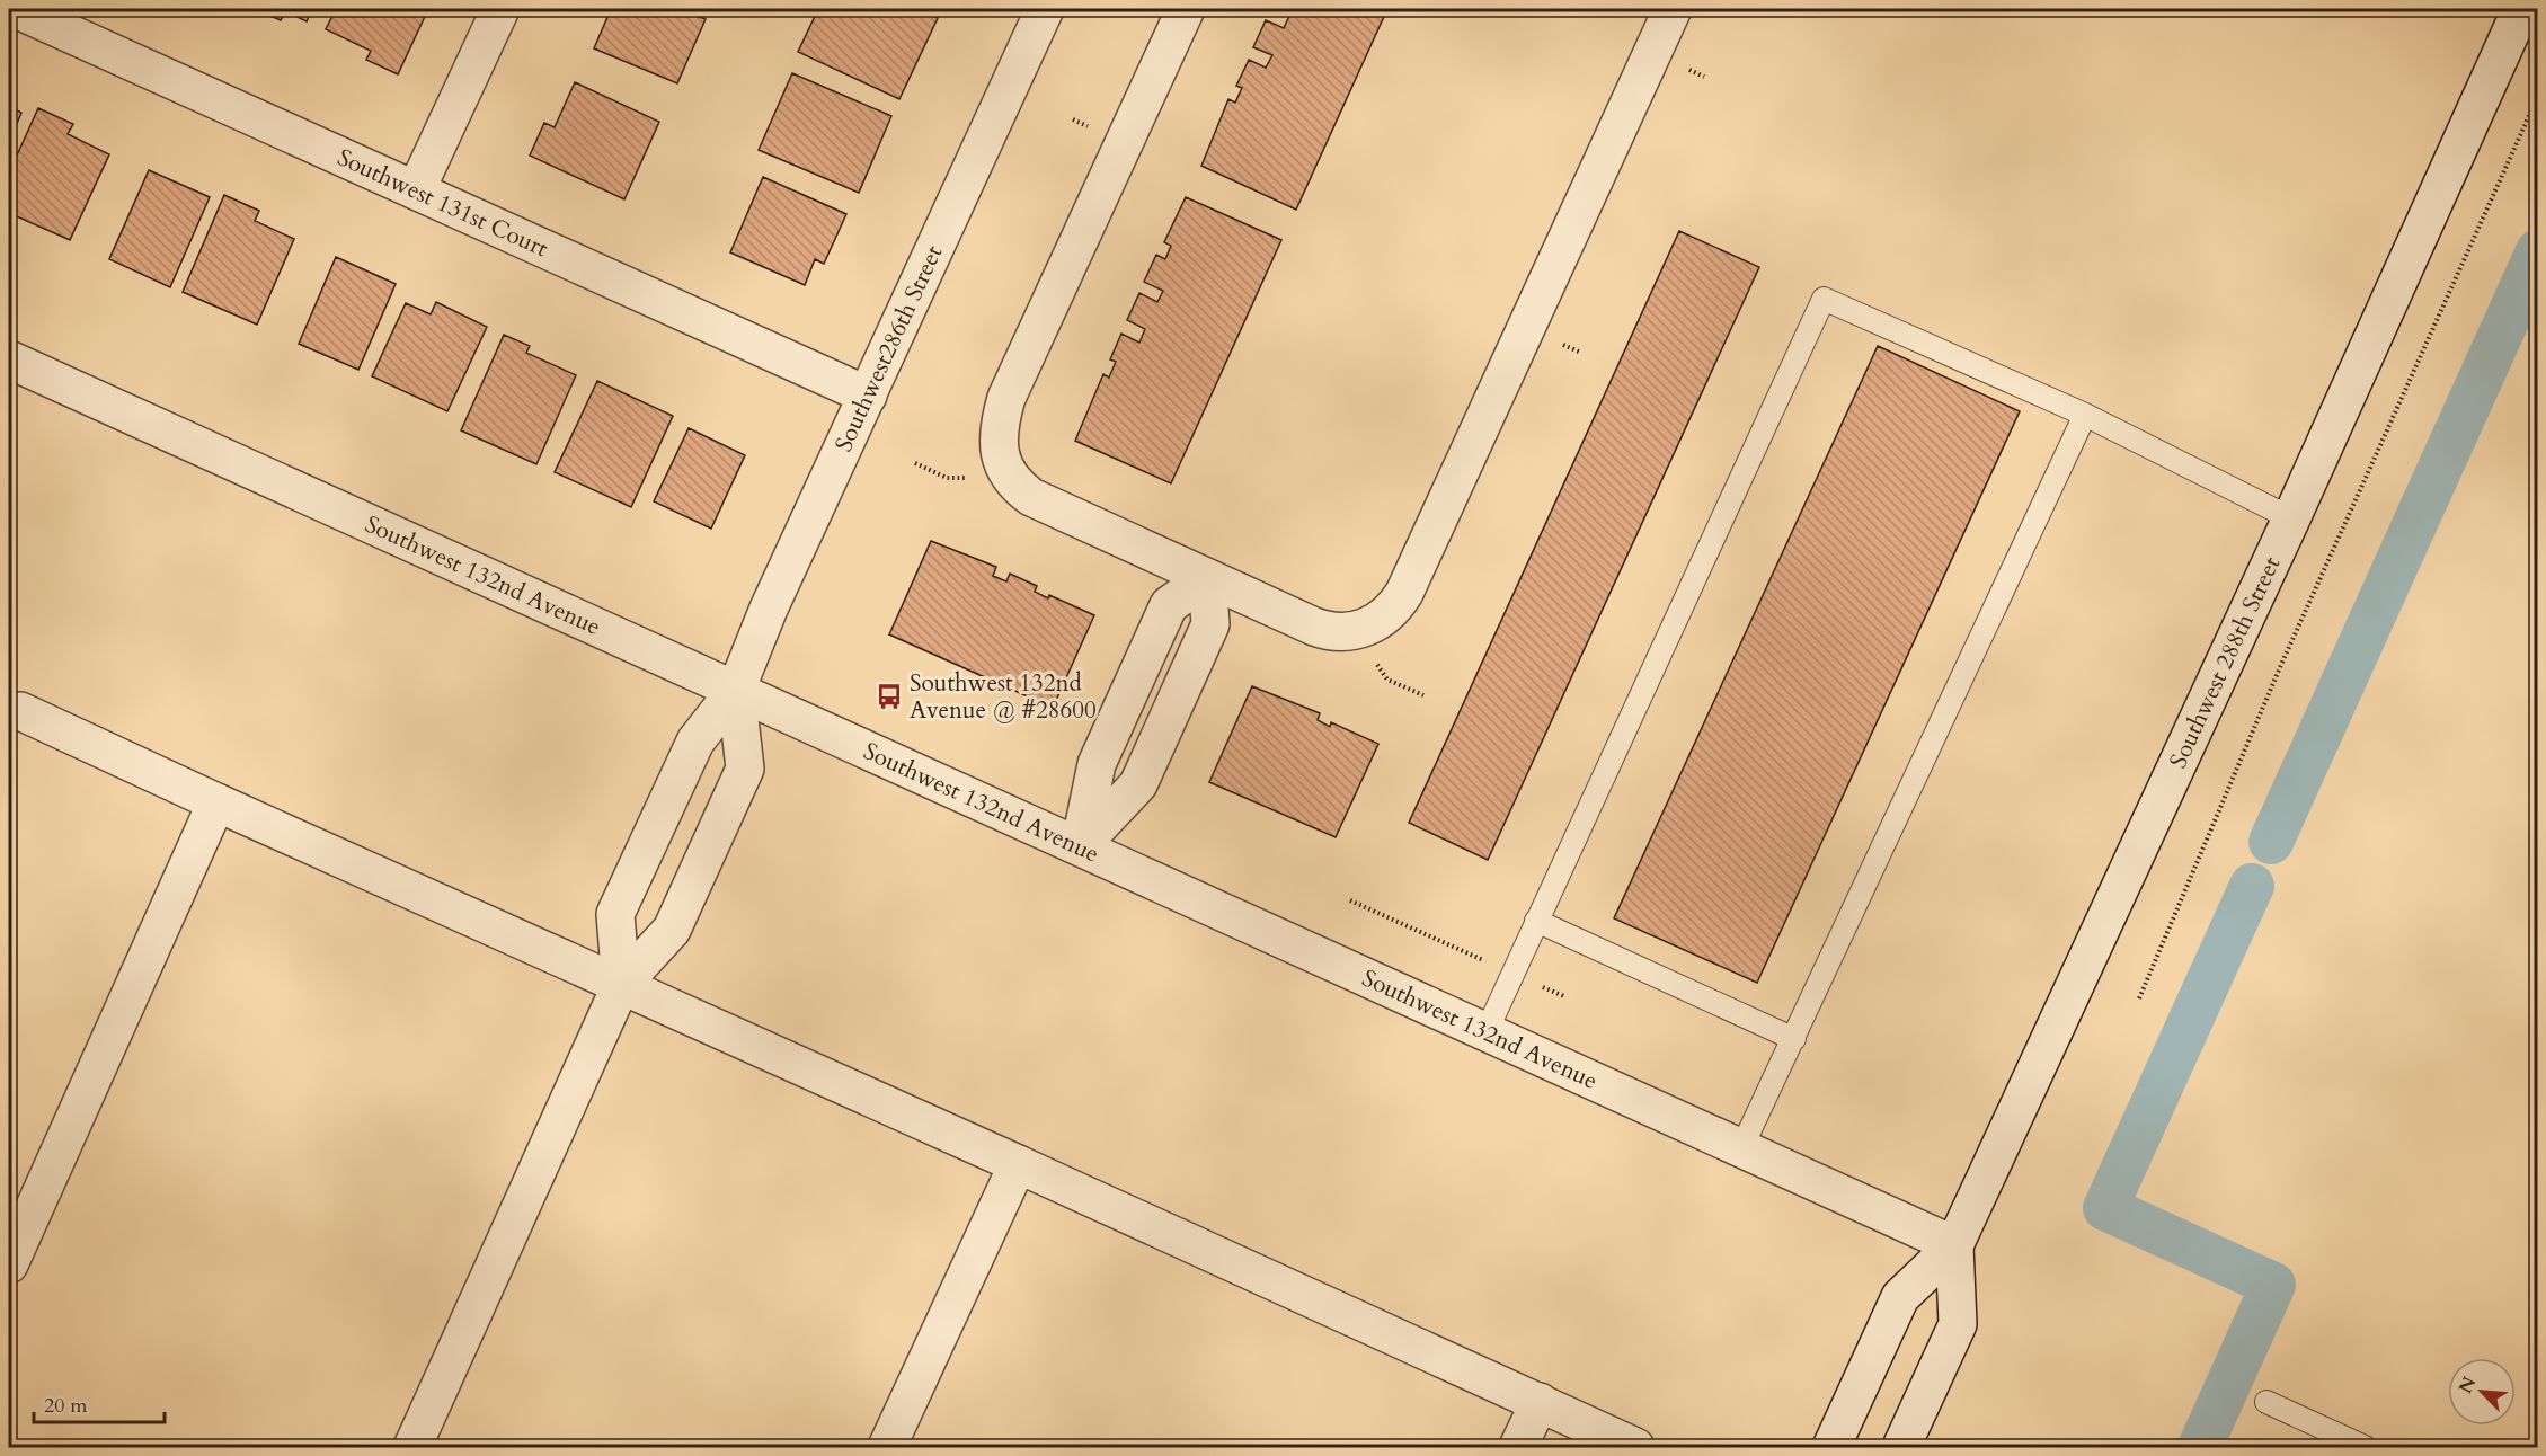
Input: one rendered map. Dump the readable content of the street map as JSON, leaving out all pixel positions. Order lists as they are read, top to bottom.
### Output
{
  "streets": {
    "street": [
      "Southwest 131st Court",
      "Southwest286th Street",
      "Southwest 132nd Avenue",
      "Southwest 288th Street"
    ]
  },
  "crossings": [
    ["Southwest 131st Court", "Southwest286th Street"],
    ["Southwest286th Street", "Southwest 132nd Avenue"],
    ["Southwest 132nd Avenue", "Southwest 288th Street"]
  ],
  "places": {
    "bus stop": ["Southwest 132nd Avenue @ #28600"]
  },
  "scale_bar": "20 m",
  "north": "top left"
}
